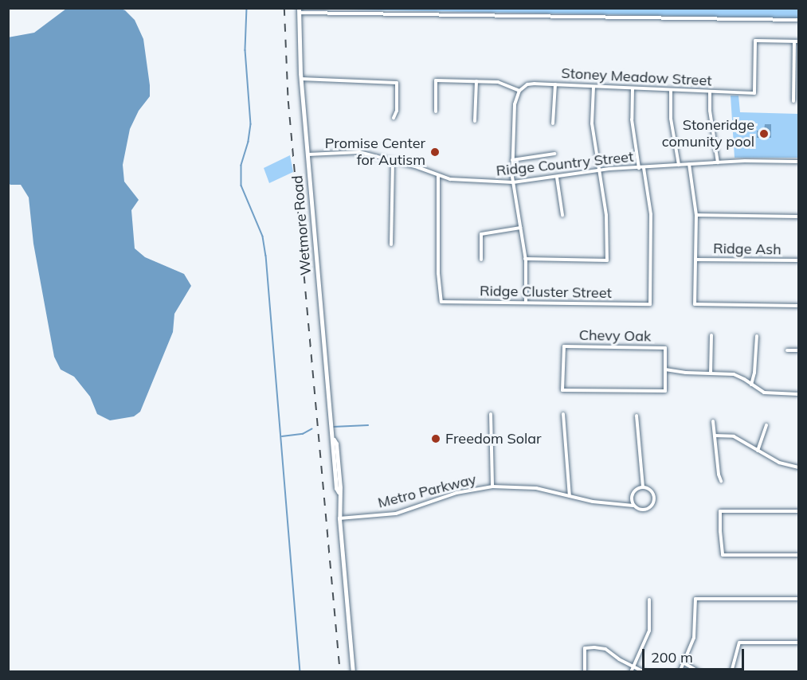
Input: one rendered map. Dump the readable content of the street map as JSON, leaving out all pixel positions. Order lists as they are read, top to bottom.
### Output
{
  "streets": {
    "main road": ["Wetmore Road"],
    "street": [
      "Stoney Meadow Street",
      "Ridge Country Street",
      "Ridge Ash",
      "Ridge Cluster Street",
      "Chevy Oak",
      "Metro Parkway"
    ]
  },
  "crossings": [
    ["Ridge Country Street", "Wetmore Road"],
    ["Ridge Country Street", "Ridge Cluster Street"],
    ["Wetmore Road", "Metro Parkway"]
  ],
  "places": ["Stoneridge comunity pool", "Promise Center for Autism", "Freedom Solar"],
  "scale_bar": "200 m"
}
